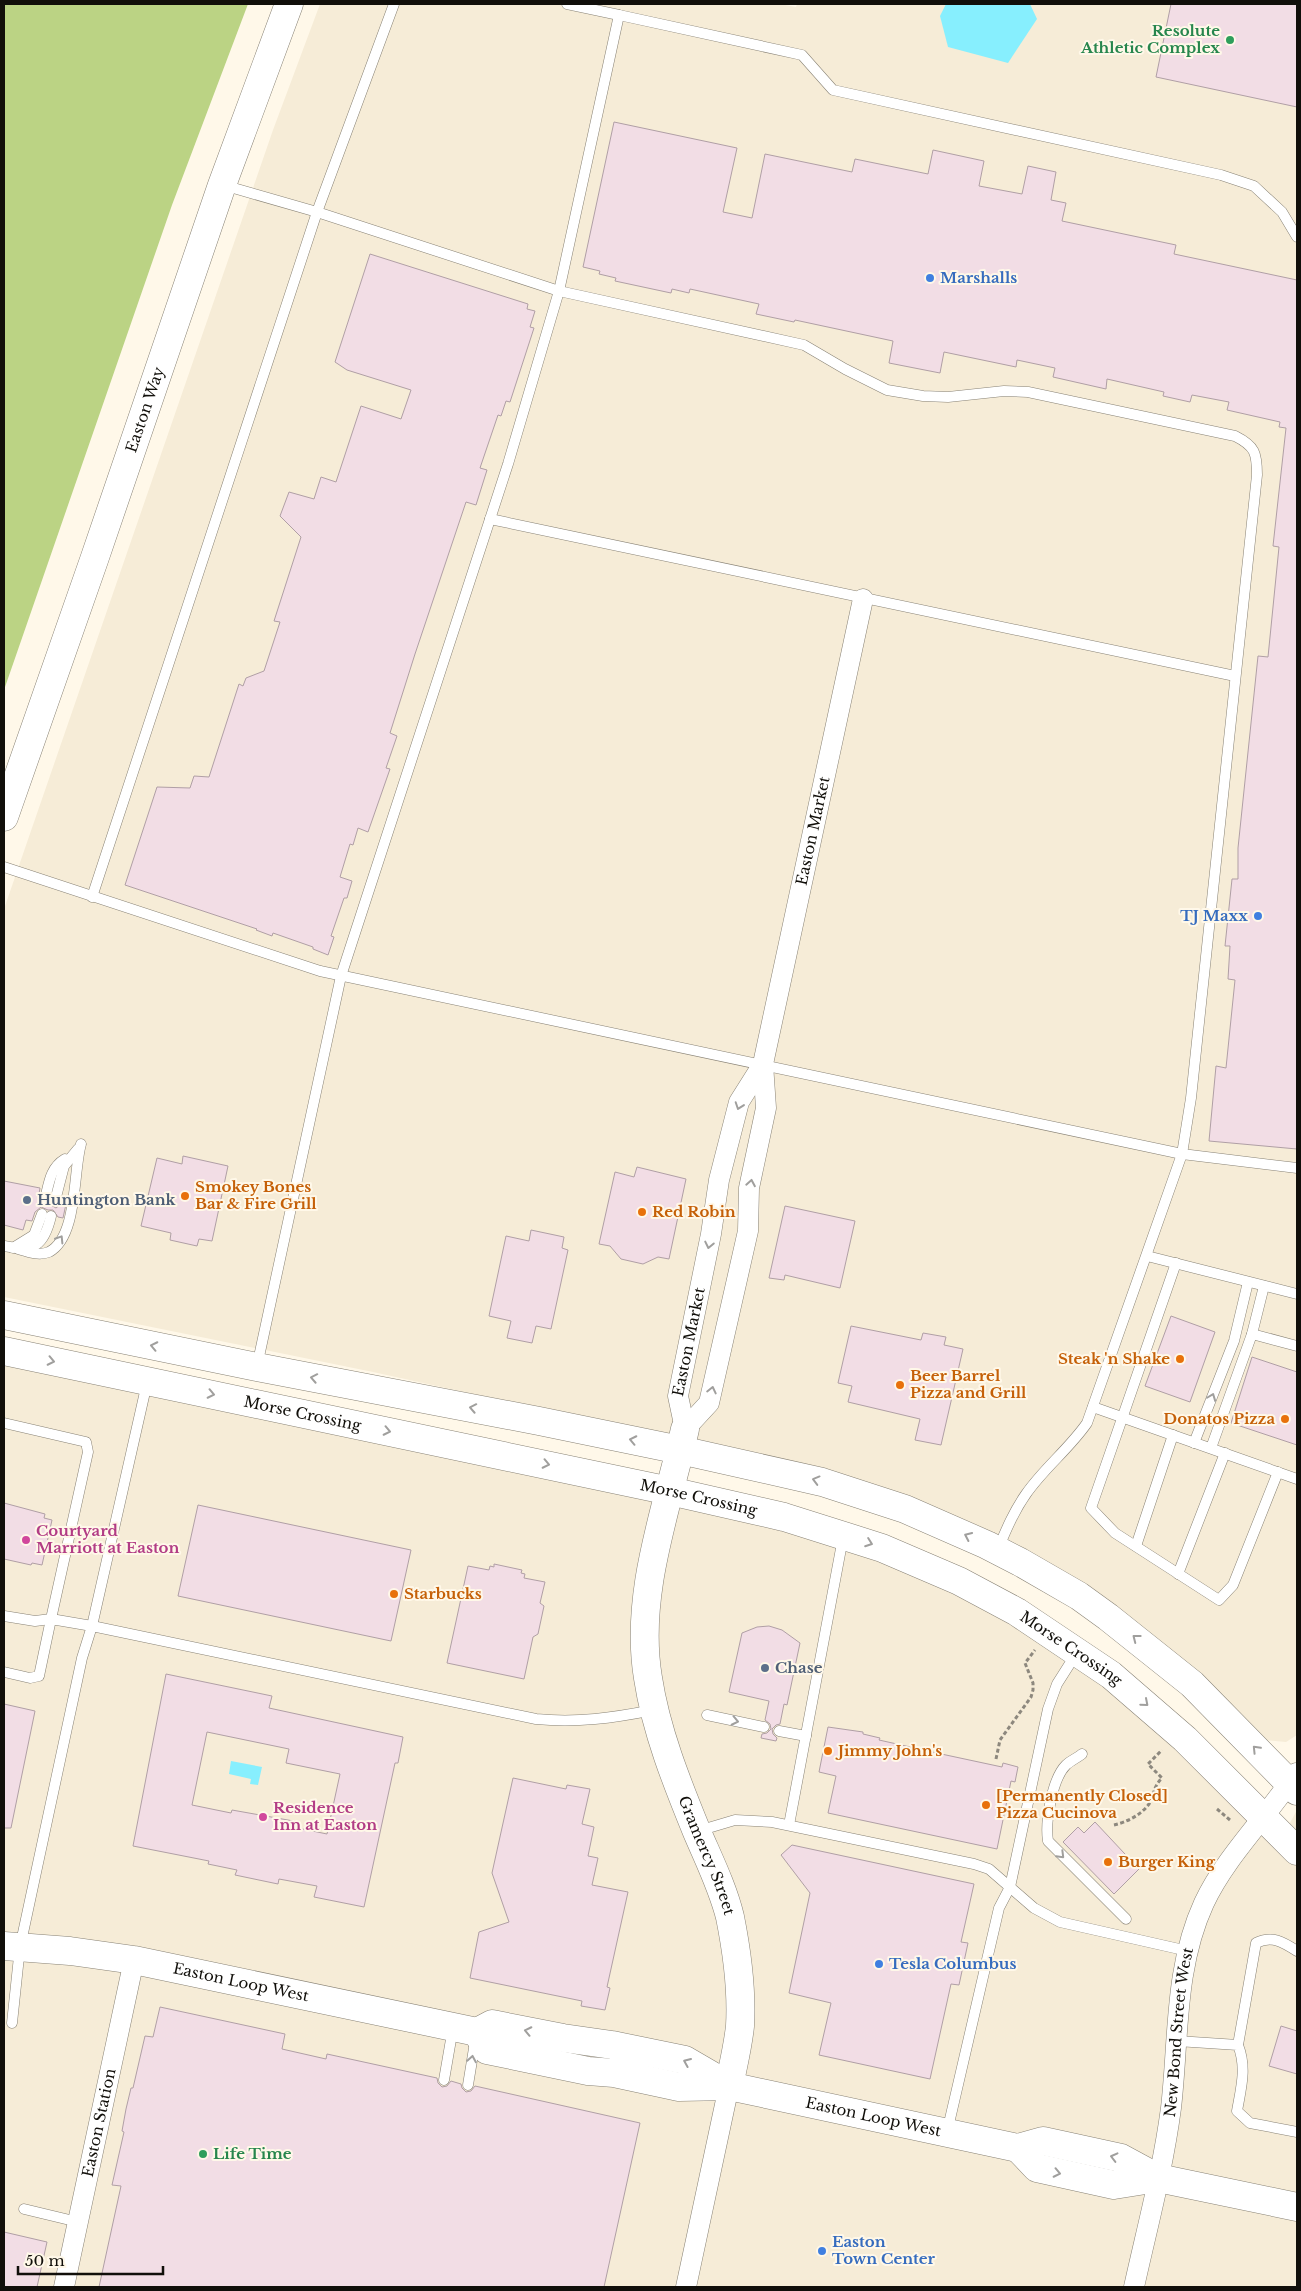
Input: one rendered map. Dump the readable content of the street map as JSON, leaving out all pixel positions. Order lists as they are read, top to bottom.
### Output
{
  "streets": {
    "main road": [
      "Easton Way",
      "Morse Crossing",
      "Gramercy Street",
      "Easton Loop West"
    ],
    "street": ["Easton Market", "New Bond Street West", "Easton Station"]
  },
  "crossings": [
    ["Easton Market", "Morse Crossing"],
    ["Easton Market", "Gramercy Street"],
    ["Morse Crossing", "Gramercy Street"],
    ["Morse Crossing", "New Bond Street West"],
    ["Gramercy Street", "Easton Loop West"],
    ["Easton Loop West", "New Bond Street West"],
    ["Easton Loop West", "Easton Station"]
  ],
  "places": [
    "Resolute Athletic Complex",
    "Marshalls",
    "TJ Maxx",
    "Smokey Bones Bar & Fire Grill",
    "Huntington Bank",
    "Red Robin",
    "Steak 'n Shake",
    "Beer Barrel Pizza and Grill",
    "Donatos Pizza",
    "Courtyard Marriott at Easton",
    "Starbucks",
    "Chase",
    "Jimmy John's",
    "[Permanently Closed] Pizza Cucinova",
    "Residence Inn at Easton",
    "Burger King",
    "Tesla Columbus",
    "Life Time",
    "Easton Town Center"
  ],
  "scale_bar": "50 m"
}
